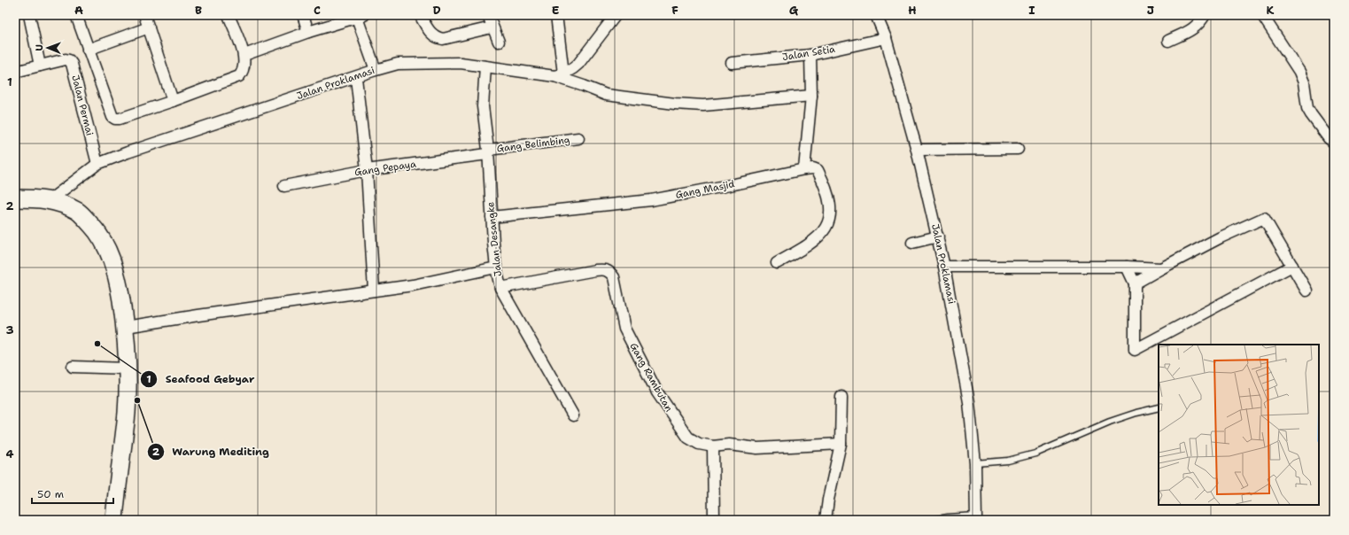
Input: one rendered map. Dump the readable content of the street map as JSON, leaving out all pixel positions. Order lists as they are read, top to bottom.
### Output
{
  "streets": {
    "street": [
      "Jalan Setia",
      "Jalan Proklamasi",
      "Jalan Permai",
      "Gang Belimbing",
      "Gang Pepaya",
      "Gang Masjid",
      "Jalan Desangke",
      "Gang Rambutan"
    ]
  },
  "crossings": [
    ["Jalan Setia", "Jalan Proklamasi"],
    ["Jalan Proklamasi", "Jalan Permai"],
    ["Jalan Proklamasi", "Jalan Desangke"],
    ["Gang Belimbing", "Gang Pepaya"],
    ["Gang Belimbing", "Jalan Desangke"],
    ["Gang Pepaya", "Jalan Desangke"],
    ["Gang Masjid", "Jalan Desangke"],
    ["Jalan Desangke", "Gang Rambutan"]
  ],
  "places": ["Seafood Gebyar", "Warung Mediting"],
  "scale_bar": "50 m",
  "north": "left",
  "grid": {
    "columns": [
      "A",
      "B",
      "C",
      "D",
      "E",
      "F",
      "G",
      "H",
      "I",
      "J",
      "K"
    ],
    "rows": [
      "1",
      "2",
      "3",
      "4"
    ]
  }
}
